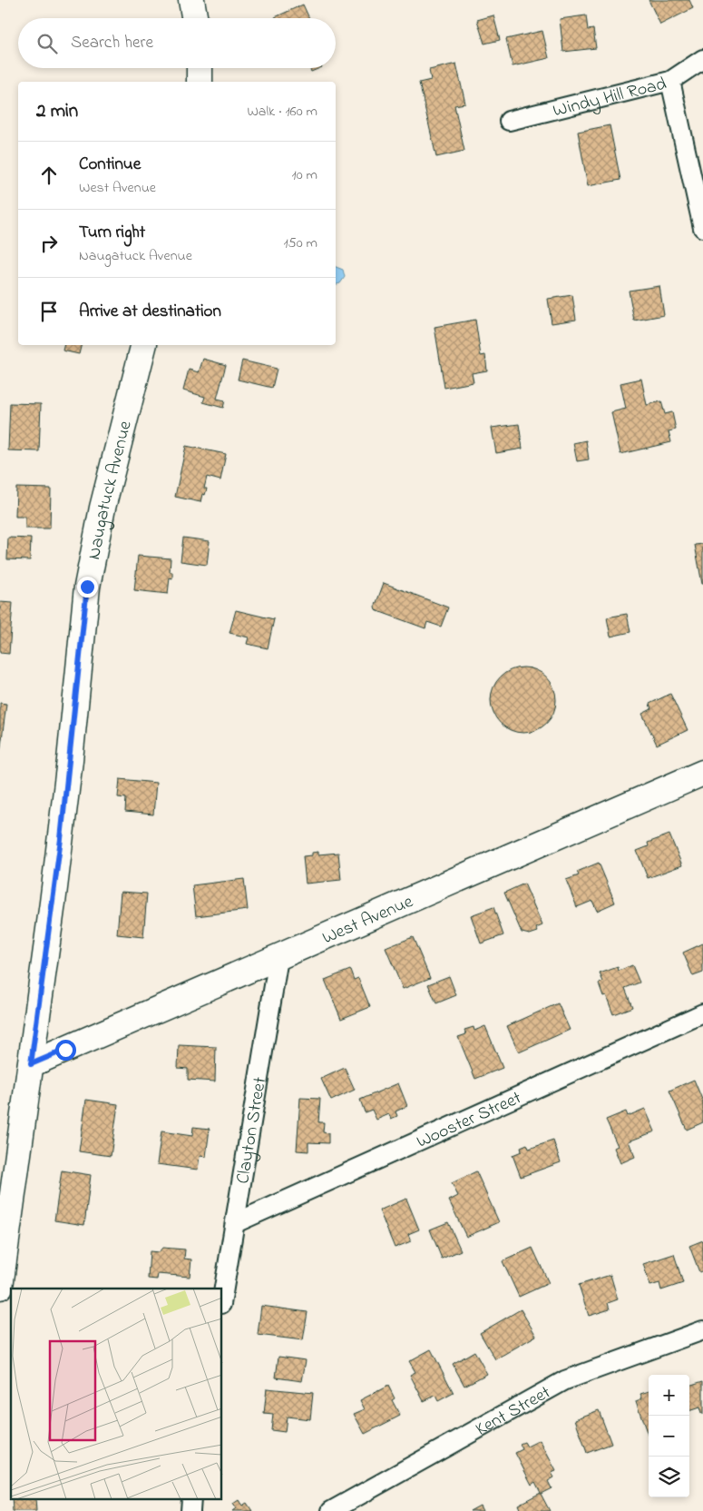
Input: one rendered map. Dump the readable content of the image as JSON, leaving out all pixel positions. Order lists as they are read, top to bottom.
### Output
{
  "streets": {
    "main road": ["Naugatuck Avenue", "West Avenue"],
    "street": [
      "Windy Hill Road",
      "Wooster Street",
      "Clayton Street",
      "Kent Street"
    ]
  },
  "crossings": [
    ["Naugatuck Avenue", "West Avenue"],
    ["West Avenue", "Clayton Street"],
    ["Wooster Street", "Clayton Street"]
  ],
  "page": {
    "search": "Search here",
    "heading": ["2 min", "Walk · 160 m"],
    "list": [
      ["Continue", "West Avenue", "10 m"],
      ["Turn right", "Naugatuck Avenue", "150 m"],
      "Arrive at destination"
    ],
    "map_buttons": ["+", "−"]
  }
}
